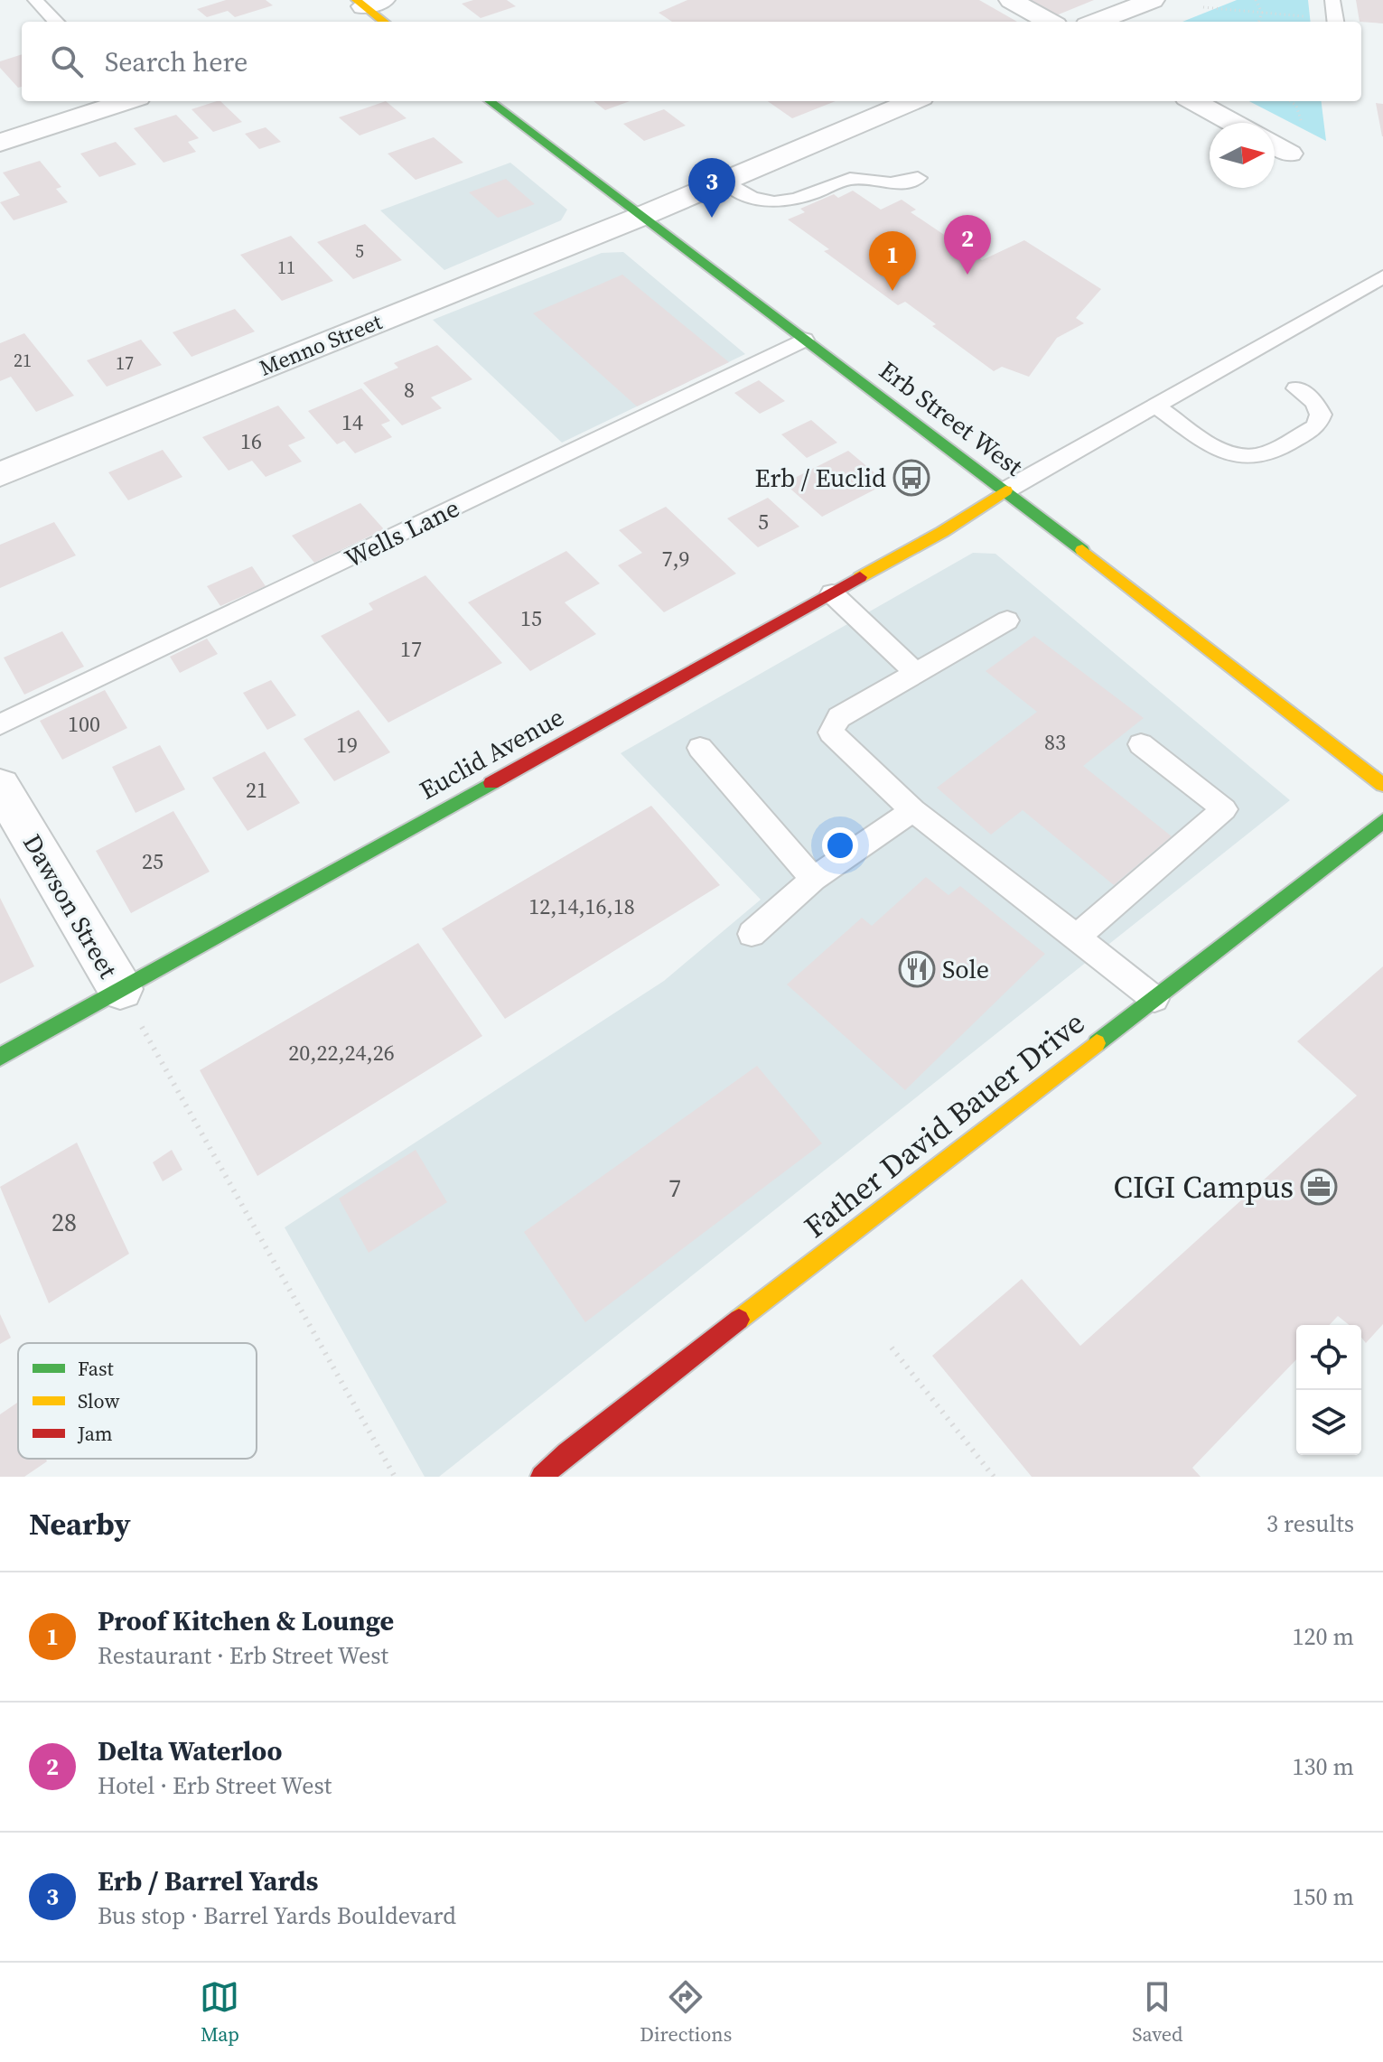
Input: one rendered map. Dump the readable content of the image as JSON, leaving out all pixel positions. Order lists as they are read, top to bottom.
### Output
{
  "streets": {
    "street": [
      "Menno Street",
      "Erb Street West",
      "Euclid Avenue",
      "Dawson Street",
      "Father David Bauer Drive"
    ],
    "lane": ["Wells Lane"]
  },
  "crossings": [
    ["Menno Street", "Erb Street West"],
    ["Erb Street West", "Wells Lane"],
    ["Erb Street West", "Euclid Avenue"],
    ["Euclid Avenue", "Dawson Street"]
  ],
  "places": {
    "bus stop": ["Erb / Euclid"],
    "restaurant": ["Sole"],
    "office": ["CIGI Campus"]
  },
  "house_numbers": [
    "5",
    "11",
    "21",
    "17",
    "8",
    "14",
    "16",
    "5",
    "7,9",
    "15",
    "17",
    "100",
    "83",
    "19",
    "21",
    "25",
    "12,14,16,18",
    "20,22,24,26",
    "7",
    "28"
  ],
  "legend": ["Fast", "Slow", "Jam"],
  "north": "right",
  "page": {
    "search": "Search here",
    "pins": ["3", "2", "1"],
    "heading": ["Nearby", "3 results"],
    "list": [
      {
        "mark": "1",
        "name": "Proof Kitchen & Lounge",
        "note": "Restaurant · Erb Street West",
        "value": "120 m"
      },
      {
        "mark": "2",
        "name": "Delta Waterloo",
        "note": "Hotel · Erb Street West",
        "value": "130 m"
      },
      {
        "mark": "3",
        "name": "Erb / Barrel Yards",
        "note": "Bus stop · Barrel Yards Bouldevard",
        "value": "150 m"
      }
    ],
    "nav": ["Map", "Directions", "Saved"]
  }
}
